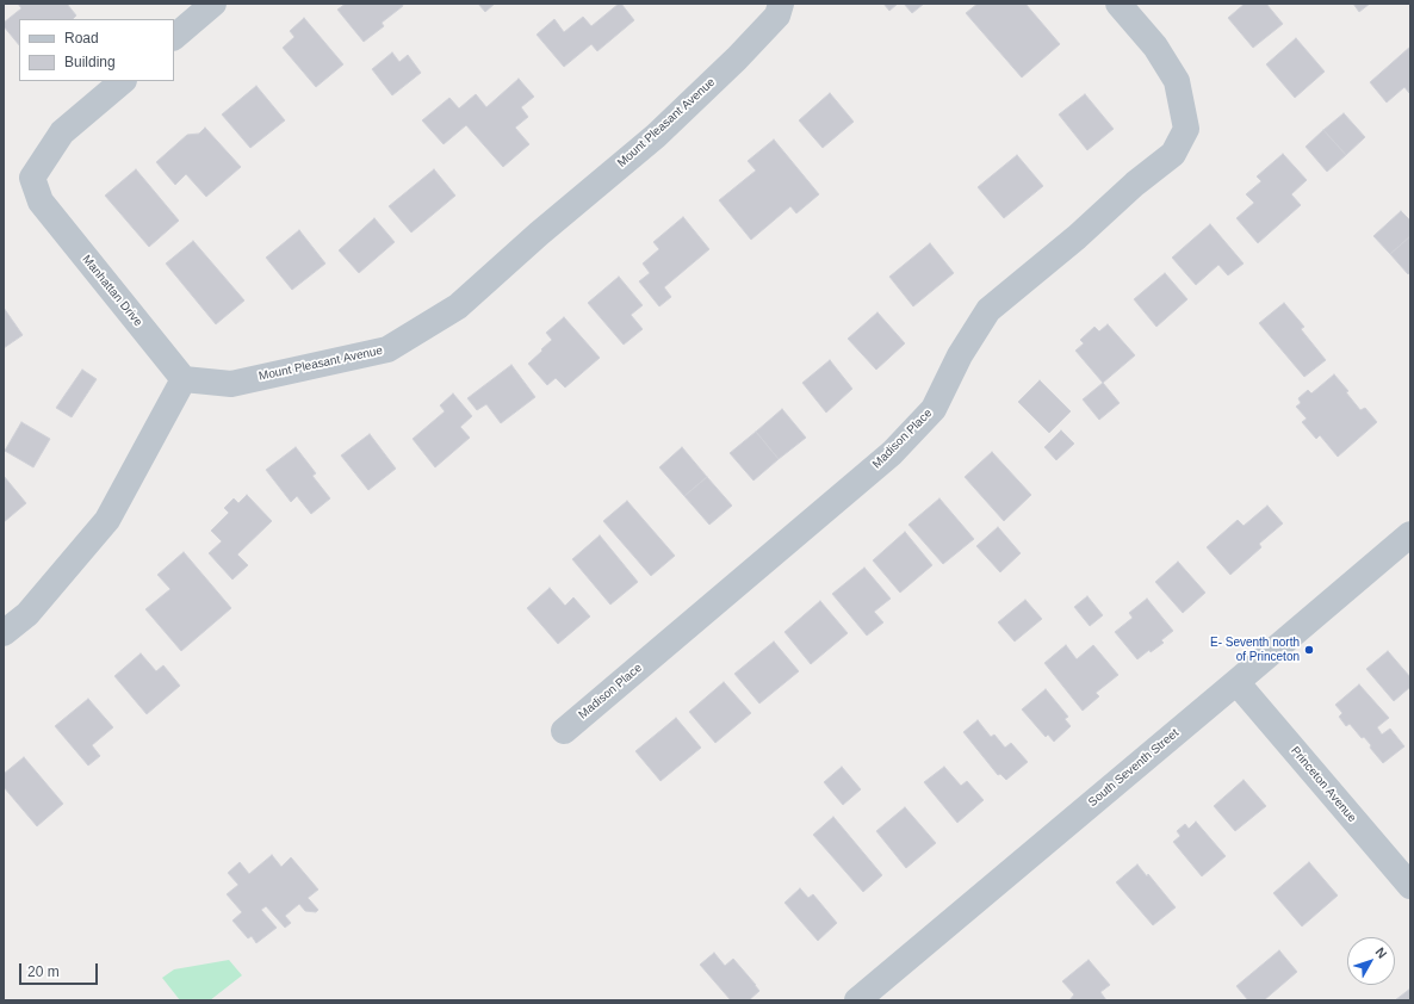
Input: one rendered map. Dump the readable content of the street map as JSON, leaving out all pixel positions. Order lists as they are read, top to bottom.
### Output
{
  "streets": {
    "street": [
      "Mount Pleasant Avenue",
      "Manhattan Drive",
      "Madison Place",
      "South Seventh Street",
      "Princeton Avenue"
    ]
  },
  "crossings": [
    ["Mount Pleasant Avenue", "Manhattan Drive"],
    ["South Seventh Street", "Princeton Avenue"]
  ],
  "places": ["E- Seventh north of Princeton"],
  "legend": ["Road", "Building"],
  "scale_bar": "20 m",
  "north": "top right"
}
